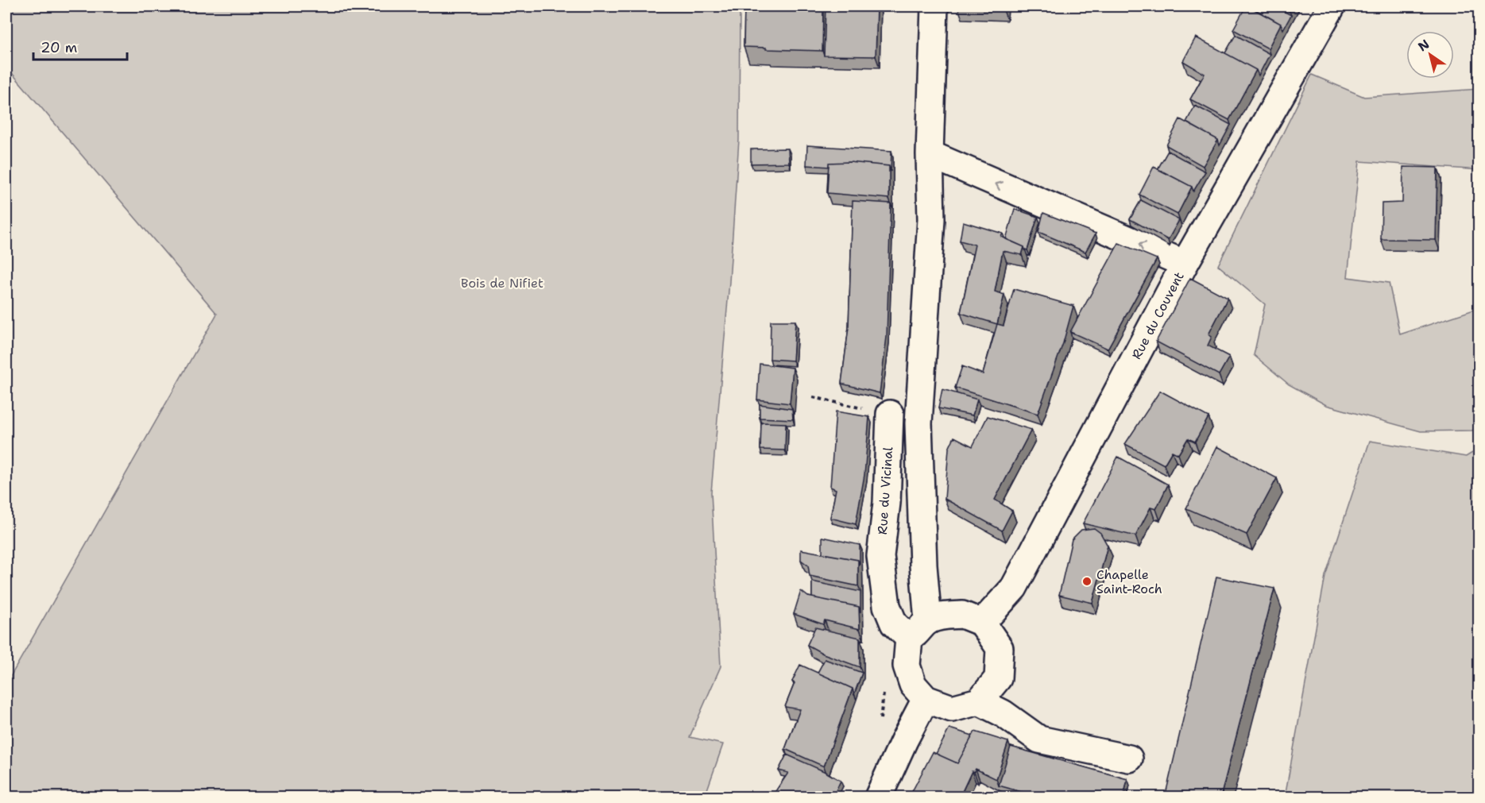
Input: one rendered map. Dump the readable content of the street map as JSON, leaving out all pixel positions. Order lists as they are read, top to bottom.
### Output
{
  "streets": {
    "street": ["Rue du Couvent", "Rue du Vicinal"]
  },
  "crossings": [
    ["Rue du Couvent", "Rue du Vicinal"]
  ],
  "parks": ["Bois de Nifiet"],
  "places": ["Chapelle Saint-Roch"],
  "scale_bar": "20 m",
  "north": "top left"
}
